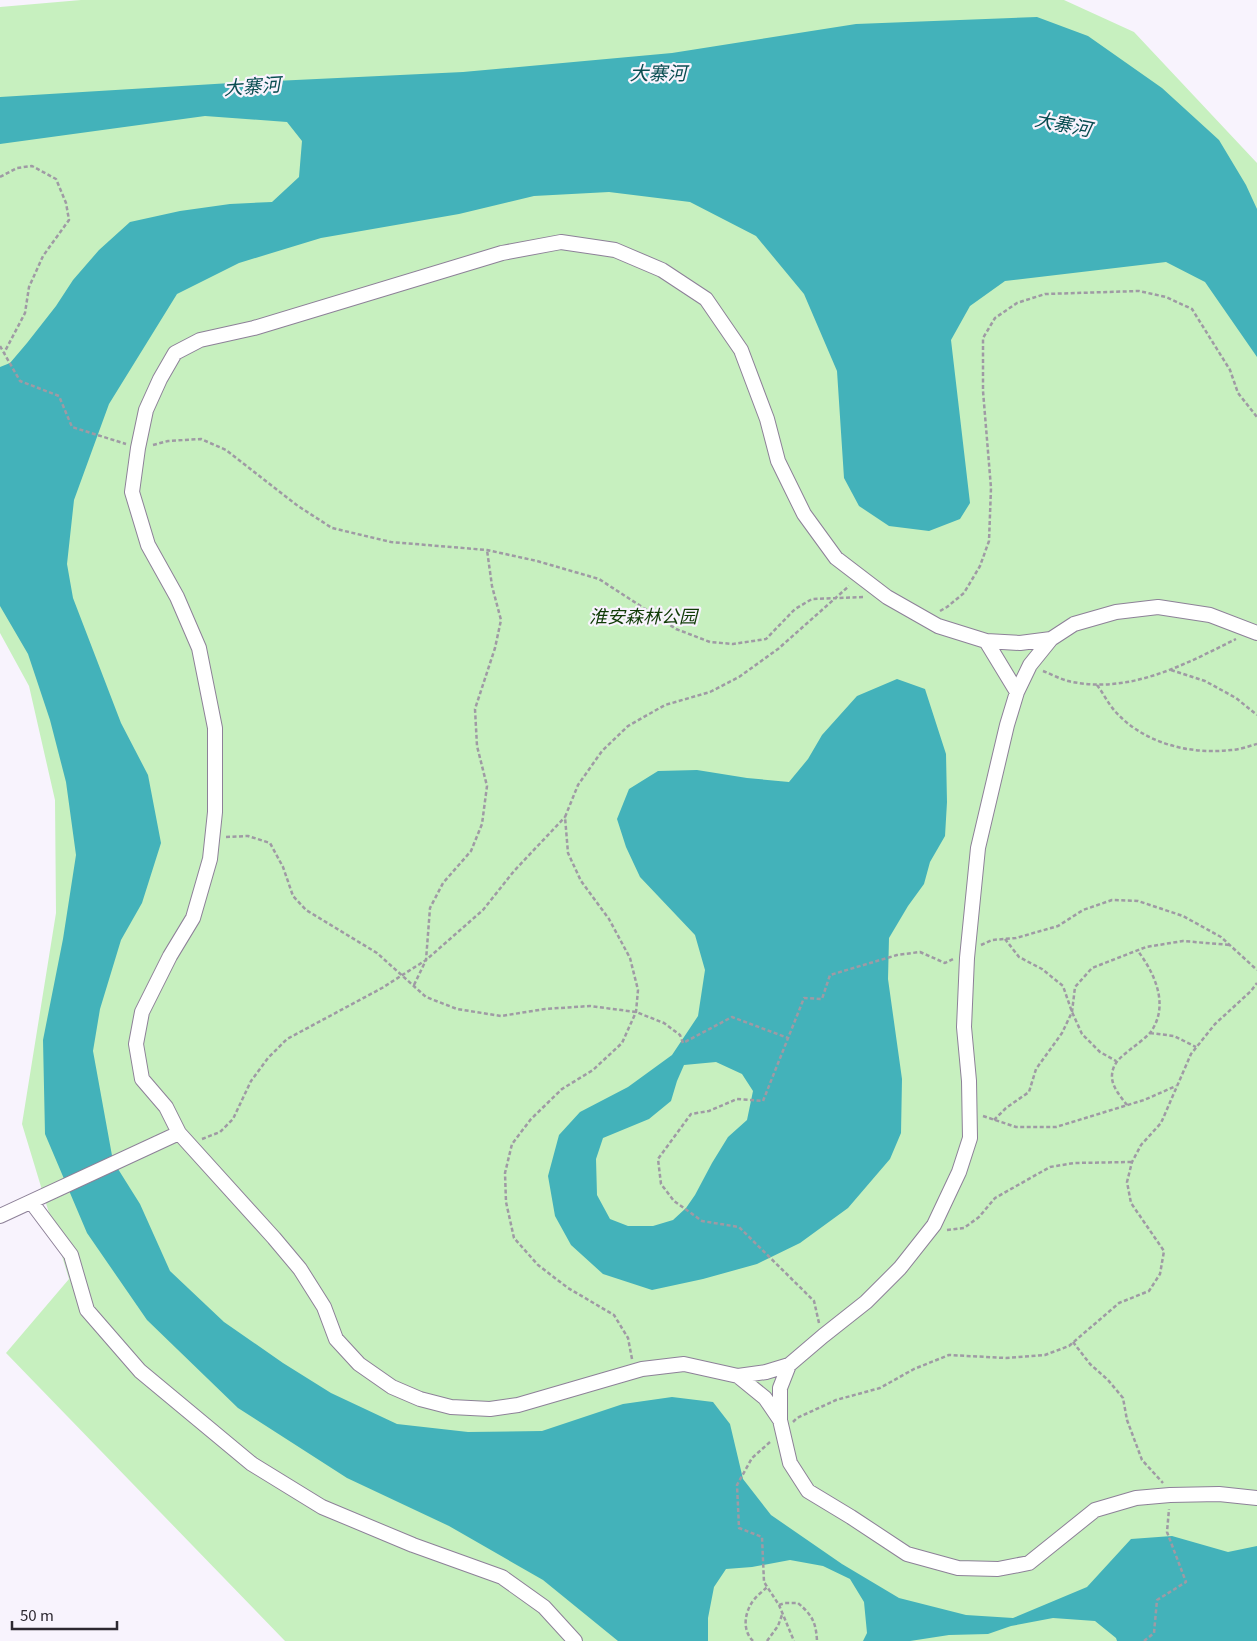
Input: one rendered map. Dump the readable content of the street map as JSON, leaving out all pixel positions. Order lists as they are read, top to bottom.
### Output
{
  "water": ["大寨河"],
  "parks": ["淮安森林公园"],
  "scale_bar": "50 m"
}
